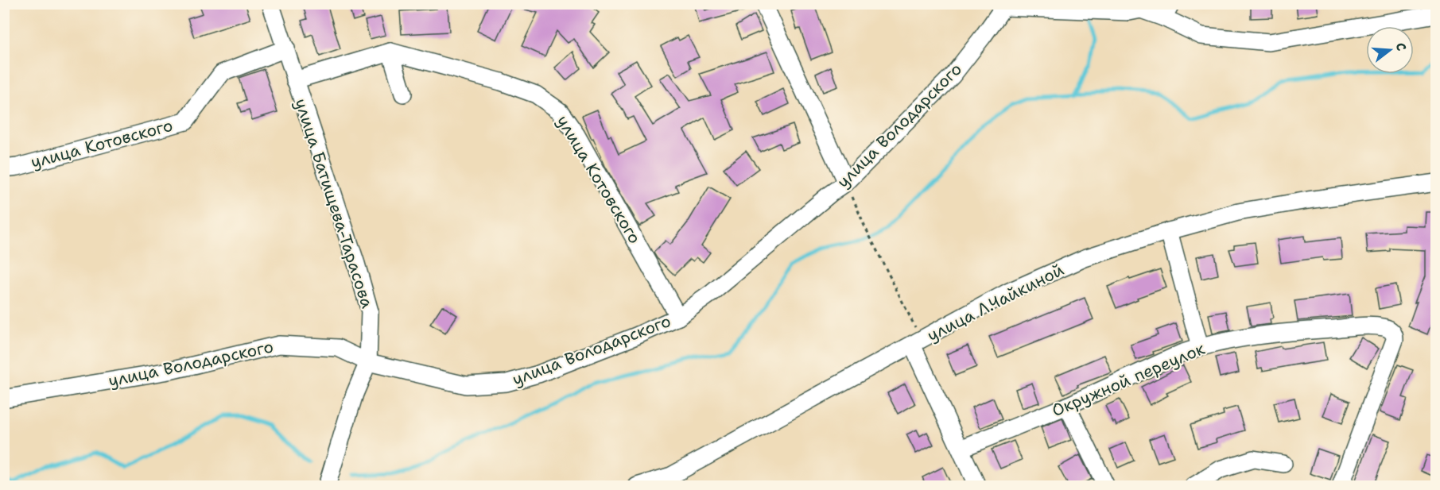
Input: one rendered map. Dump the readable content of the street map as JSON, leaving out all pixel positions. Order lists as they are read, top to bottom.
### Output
{
  "streets": {
    "street": [
      "улица Володарского",
      "улица Котовского",
      "улица Батищева-Тарасова",
      "улица Л.Чайкиной",
      "Окружной переулок"
    ]
  },
  "crossings": [
    ["улица Володарского", "улица Котовского"],
    ["улица Володарского", "улица Батищева-Тарасова"],
    ["улица Котовского", "улица Батищева-Тарасова"]
  ],
  "north": "right"
}
